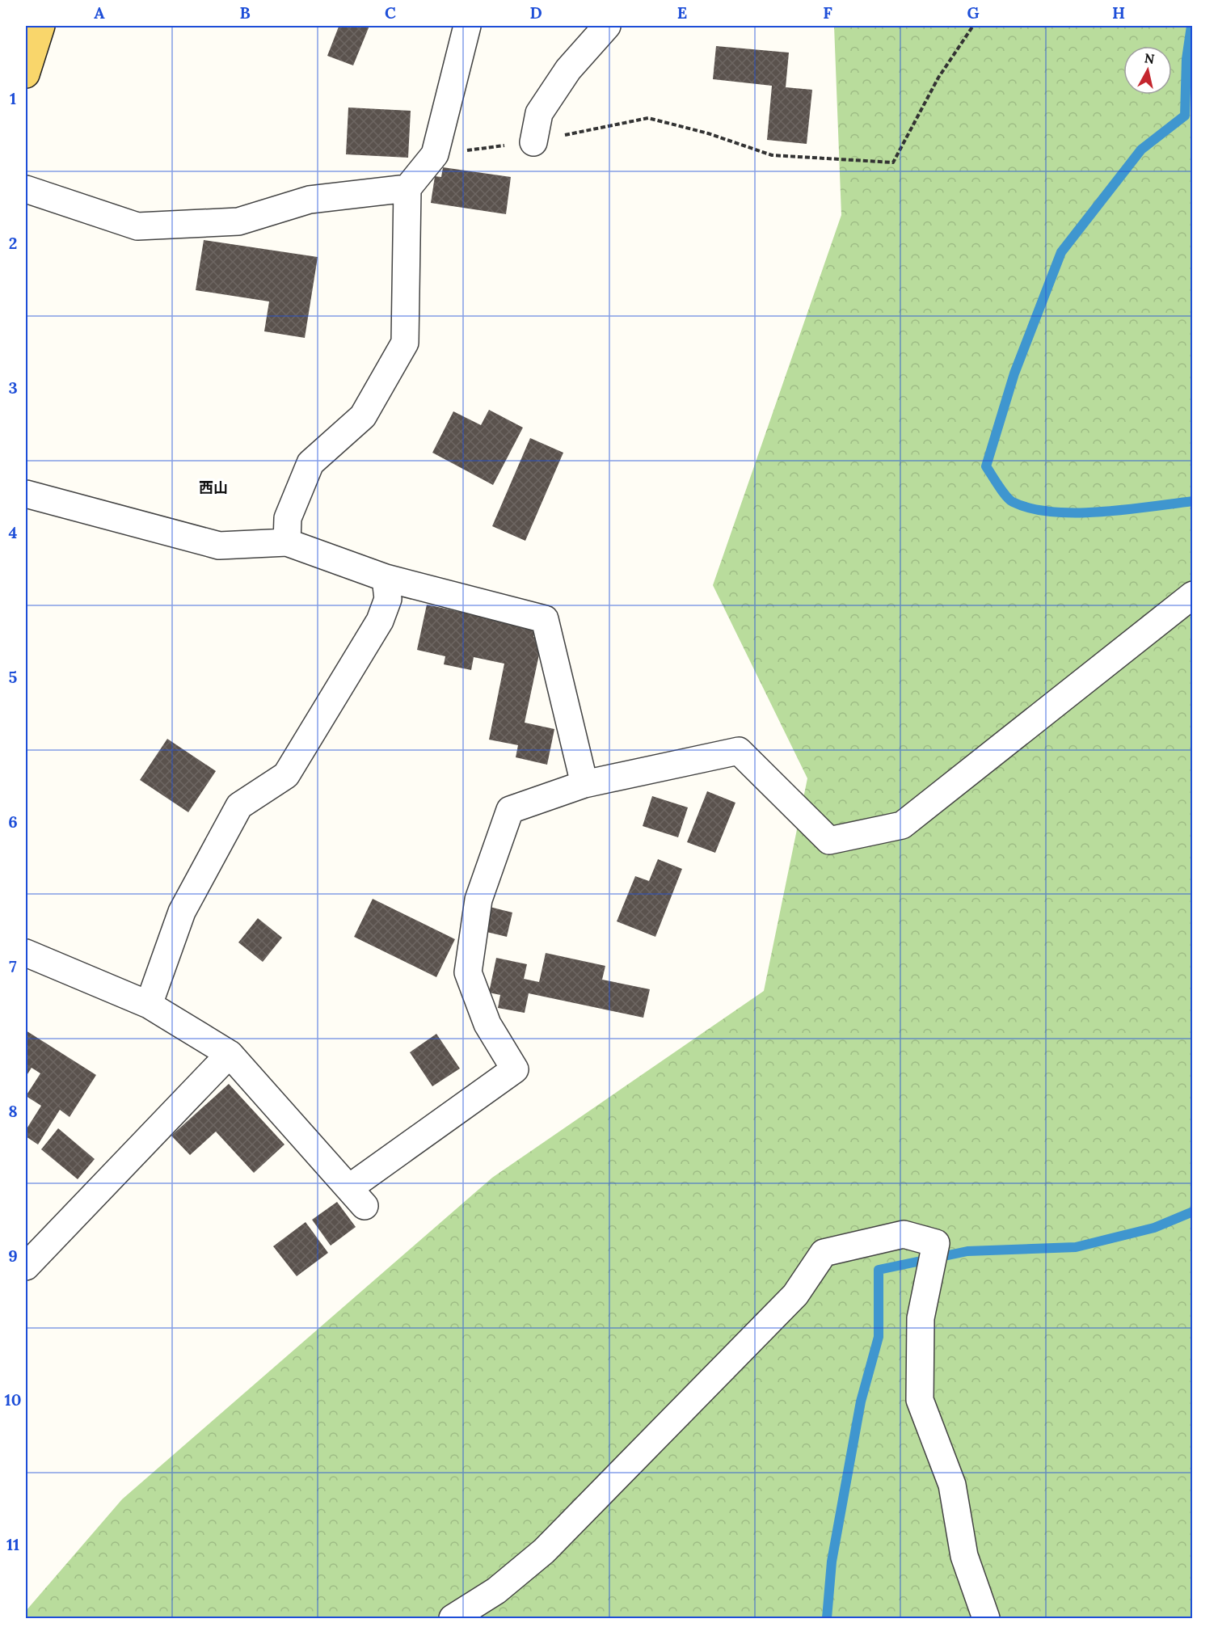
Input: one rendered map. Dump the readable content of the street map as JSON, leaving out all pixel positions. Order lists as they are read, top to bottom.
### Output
{
  "districts": ["西山"],
  "north": "top",
  "grid": {
    "columns": [
      "A",
      "B",
      "C",
      "D",
      "E",
      "F",
      "G",
      "H"
    ],
    "rows": [
      "1",
      "2",
      "3",
      "4",
      "5",
      "6",
      "7",
      "8",
      "9",
      "10",
      "11"
    ]
  }
}
